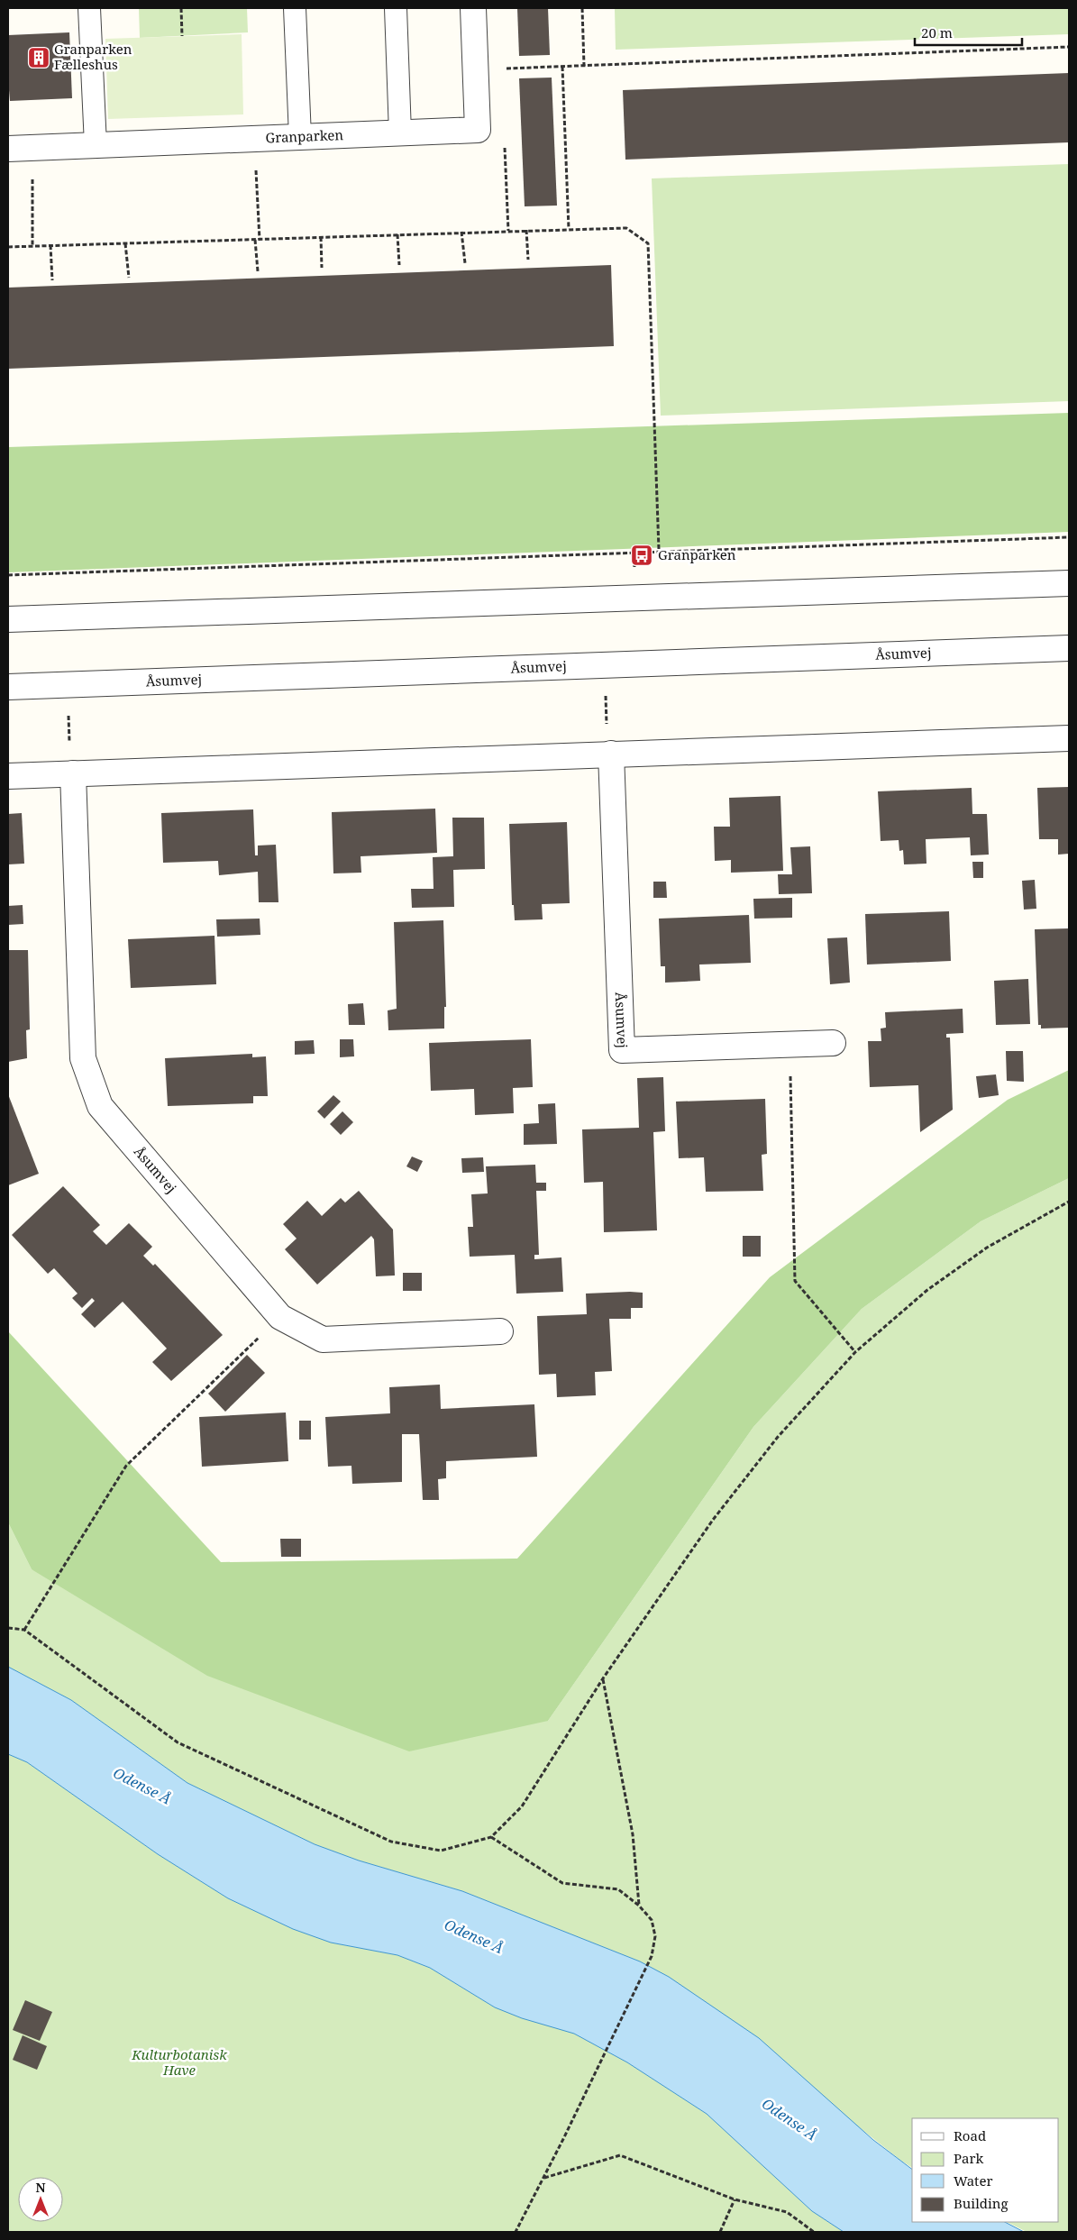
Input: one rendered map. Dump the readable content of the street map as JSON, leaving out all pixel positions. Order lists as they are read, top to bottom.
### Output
{
  "streets": {
    "street": ["Granparken", "Åsumvej"]
  },
  "water": ["Odense Å"],
  "parks": ["Kulturbotanisk Have"],
  "places": {
    "building": ["Granparken Fælleshus"],
    "bus stop": ["Granparken"]
  },
  "legend": [
    "Road",
    "Park",
    "Water",
    "Building"
  ],
  "scale_bar": "20 m",
  "north": "top"
}
